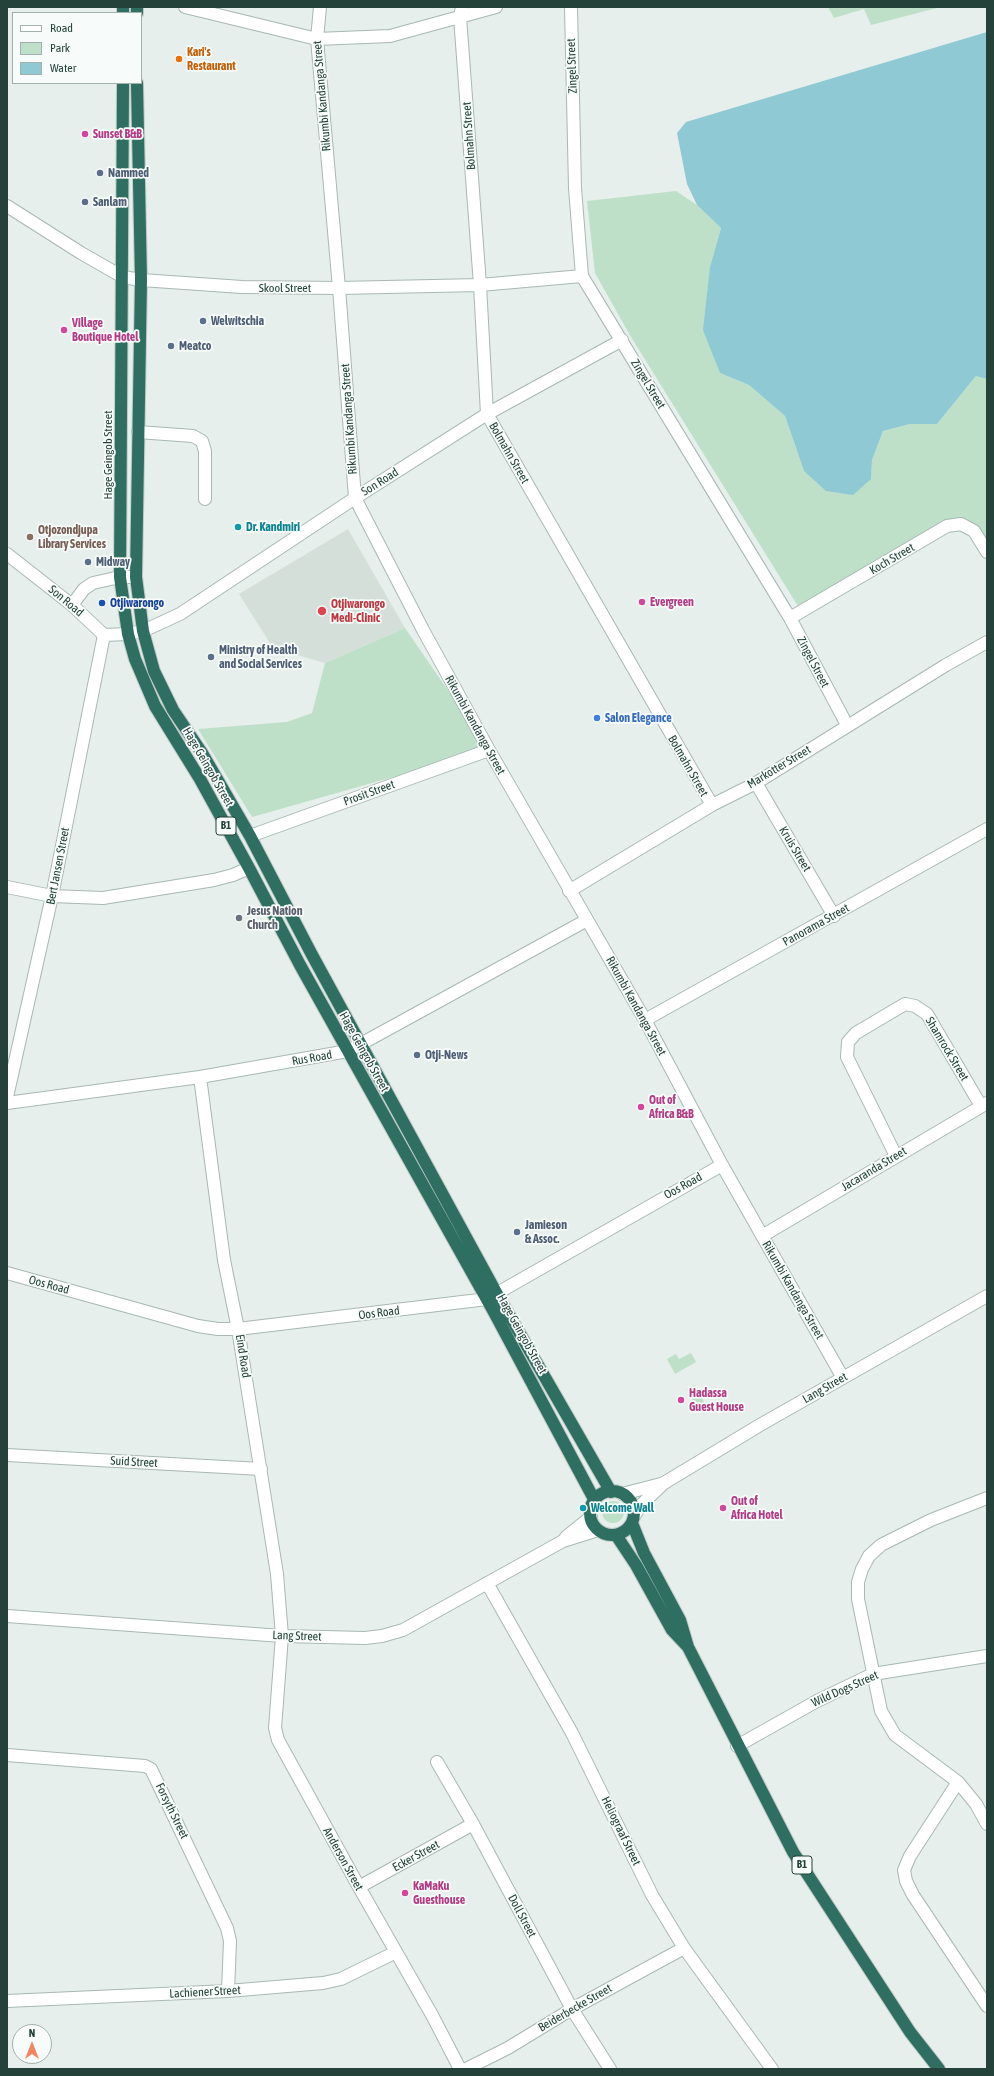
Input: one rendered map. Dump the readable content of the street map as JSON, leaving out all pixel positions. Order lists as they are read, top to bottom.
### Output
{
  "streets": {
    "highway": ["Hage Geingob Street", "B1"],
    "street": [
      "Zingel Street",
      "Rikumbi Kandanga Street",
      "Bolmahn Street",
      "Skool Street",
      "Son Road",
      "Koch Street",
      "Markotter Street",
      "Prosit Street",
      "Kruis Street",
      "Bert Jansen Street",
      "Panorama Street",
      "Shamrock Street",
      "Rus Road",
      "Jacaranda Street",
      "Oos Road",
      "Eind Road",
      "Lang Street",
      "Suid Street",
      "Wild Dogs Street",
      "Forsyth Street",
      "Heliograaf Street",
      "Ecker Street",
      "Anderson Street",
      "Doll Street",
      "Lachiener Street",
      "Beiderbecke Street"
    ]
  },
  "crossings": [
    ["Zingel Street", "Skool Street"],
    ["Zingel Street", "Son Road"],
    ["Zingel Street", "Koch Street"],
    ["Zingel Street", "Markotter Street"],
    ["Rikumbi Kandanga Street", "Skool Street"],
    ["Rikumbi Kandanga Street", "Son Road"],
    ["Rikumbi Kandanga Street", "Markotter Street"],
    ["Rikumbi Kandanga Street", "Prosit Street"],
    ["Rikumbi Kandanga Street", "Panorama Street"],
    ["Rikumbi Kandanga Street", "Rus Road"],
    ["Rikumbi Kandanga Street", "Jacaranda Street"],
    ["Rikumbi Kandanga Street", "Oos Road"],
    ["Rikumbi Kandanga Street", "Lang Street"],
    ["Bolmahn Street", "Skool Street"],
    ["Bolmahn Street", "Son Road"],
    ["Bolmahn Street", "Markotter Street"],
    ["Skool Street", "Hage Geingob Street"],
    ["Hage Geingob Street", "Son Road"],
    ["Hage Geingob Street", "Prosit Street"],
    ["Hage Geingob Street", "B1"],
    ["Hage Geingob Street", "Rus Road"],
    ["Hage Geingob Street", "Oos Road"],
    ["Hage Geingob Street", "Lang Street"],
    ["Son Road", "Bert Jansen Street"],
    ["Markotter Street", "Kruis Street"],
    ["B1", "Lang Street"],
    ["B1", "Wild Dogs Street"],
    ["Kruis Street", "Panorama Street"],
    ["Shamrock Street", "Jacaranda Street"],
    ["Rus Road", "Eind Road"],
    ["Oos Road", "Eind Road"],
    ["Eind Road", "Lang Street"],
    ["Eind Road", "Suid Street"],
    ["Eind Road", "Anderson Street"],
    ["Lang Street", "Heliograaf Street"],
    ["Lang Street", "Anderson Street"],
    ["Forsyth Street", "Lachiener Street"],
    ["Heliograaf Street", "Beiderbecke Street"],
    ["Ecker Street", "Anderson Street"],
    ["Ecker Street", "Doll Street"],
    ["Anderson Street", "Lachiener Street"],
    ["Doll Street", "Beiderbecke Street"]
  ],
  "places": [
    "Kari's Restaurant",
    "Sunset B&B",
    "Nammed",
    "Sanlam",
    "Welwitschia",
    "Village Boutique Hotel",
    "Meatco",
    "Dr. Kandmiri",
    "Otjozondjupa Library Services",
    "Midway",
    "Evergreen",
    "Otjiwarongo",
    "Otjiwarongo Medi-Clinic",
    "Ministry of Health and Social Services",
    "Salon Elegance",
    "Jesus Nation Church",
    "Otji-News",
    "Out of Africa B&B",
    "Jamieson & Assoc.",
    "Hadassa Guest House",
    "Welcome Wall",
    "Out of Africa Hotel",
    "KaMaKu Guesthouse"
  ],
  "legend": ["Road", "Park", "Water"],
  "north": "top"
}
